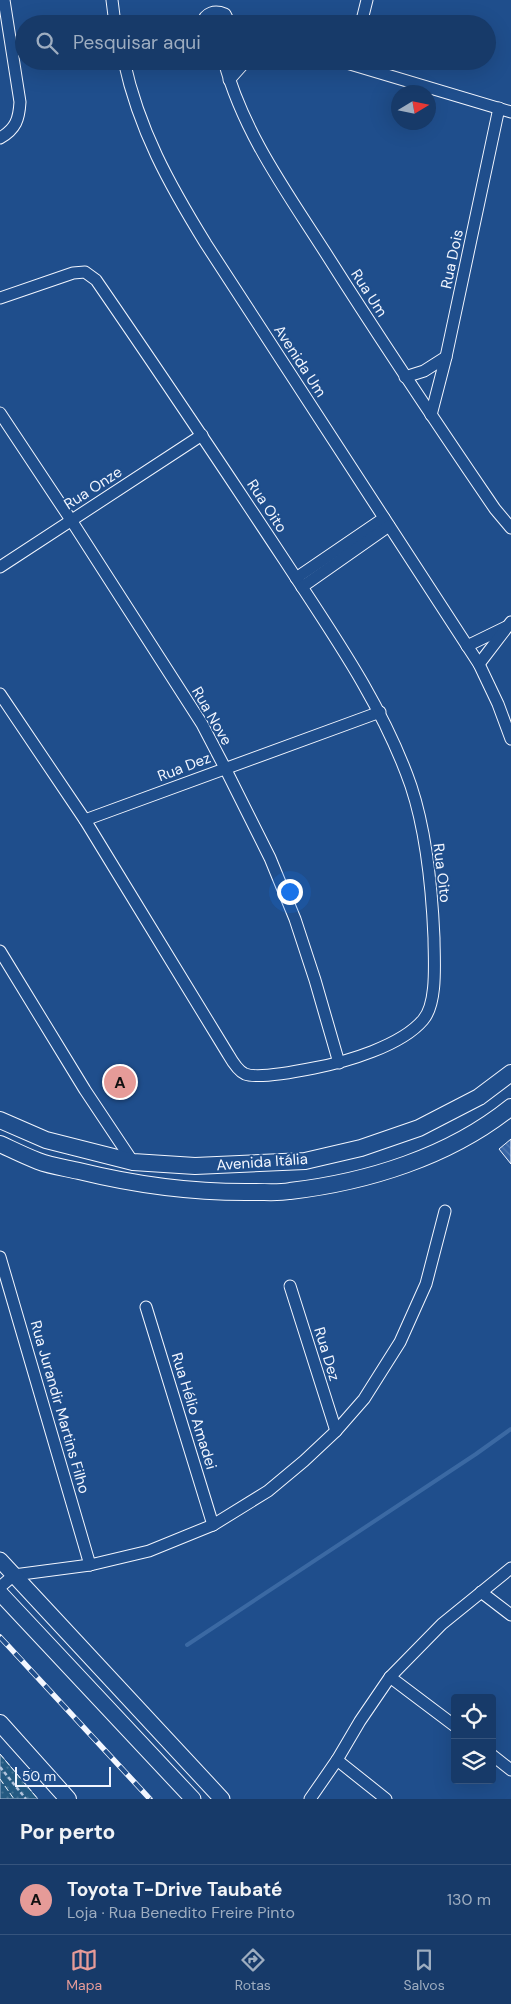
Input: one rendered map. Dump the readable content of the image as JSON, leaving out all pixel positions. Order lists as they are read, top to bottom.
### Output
{
  "streets": {
    "main road": ["Avenida Itália"],
    "street": [
      "Rua Dois",
      "Rua Um",
      "Avenida Um",
      "Rua Onze",
      "Rua Oito",
      "Rua Nove",
      "Rua Dez",
      "Rua Jurandir Martins Filho",
      "Rua Hélio Amadei"
    ]
  },
  "crossings": [
    ["Rua Dois", "Rua Um"],
    ["Rua Onze", "Rua Oito"],
    ["Rua Onze", "Rua Nove"],
    ["Rua Oito", "Rua Nove"],
    ["Rua Oito", "Rua Dez"],
    ["Rua Nove", "Rua Dez"]
  ],
  "scale_bar": "50 m",
  "north": "right",
  "page": {
    "search": "Pesquisar aqui",
    "pins": "A",
    "scale": "50 m",
    "heading": "Por perto",
    "list": [
      {
        "mark": "A",
        "name": "Toyota T-Drive Taubaté",
        "note": "Loja · Rua Benedito Freire Pinto",
        "value": "130 m"
      }
    ],
    "nav": ["Mapa", "Rotas", "Salvos"]
  }
}
